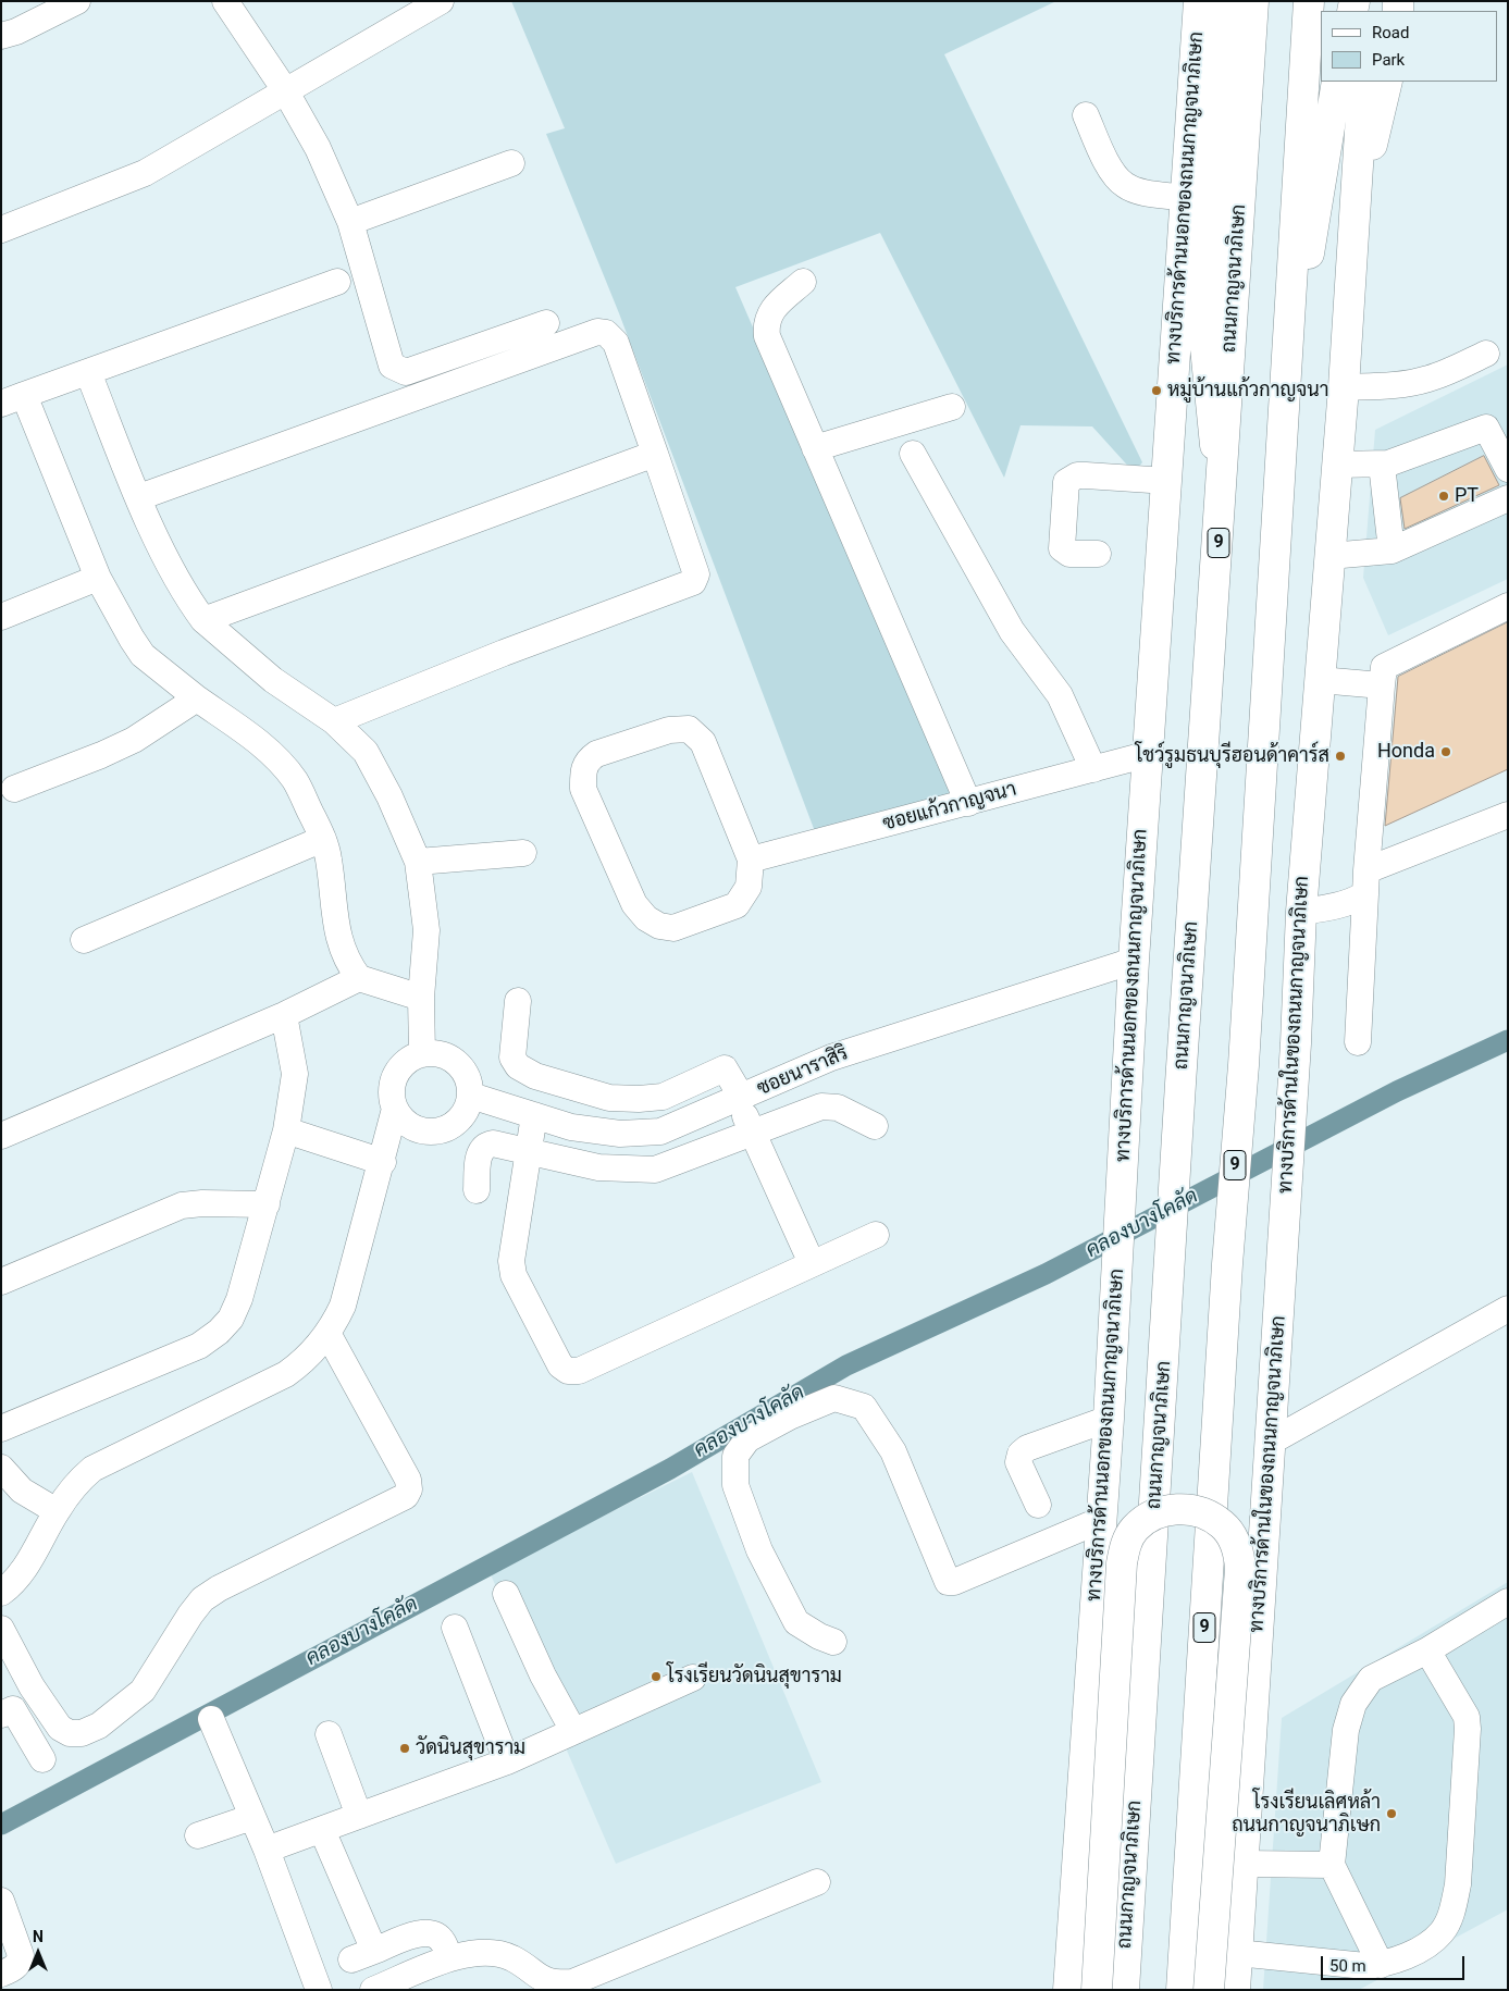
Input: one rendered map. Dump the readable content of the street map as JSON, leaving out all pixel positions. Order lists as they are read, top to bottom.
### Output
{
  "streets": {
    "main road": [
      "ทางบริการด้านนอกของถนนกาญจนาภิเษก",
      "ถนนกาญจนาภิเษก",
      "9",
      "ทางบริการด้านในของถนนกาญจนาภิเษก"
    ],
    "street": ["ซอยแก้วกาญจนา", "ซอยนาราสิริ"]
  },
  "crossings": [
    ["ทางบริการด้านนอกของถนนกาญจนาภิเษก", "ซอยแก้วกาญจนา"],
    ["ทางบริการด้านนอกของถนนกาญจนาภิเษก", "ซอยนาราสิริ"]
  ],
  "water": ["คลองบางโคลัด"],
  "places": [
    "หมู่บ้านแก้วกาญจนา",
    "PT",
    "Honda",
    "โชว์รูมธนบุรีฮอนด้าคาร์ส",
    "โรงเรียนวัดนินสุขาราม",
    "วัดนินสุขาราม",
    "โรงเรียนเลิศหล้า ถนนกาญจนาภิเษก"
  ],
  "legend": ["Road", "Park"],
  "scale_bar": "50 m",
  "north": "top"
}
